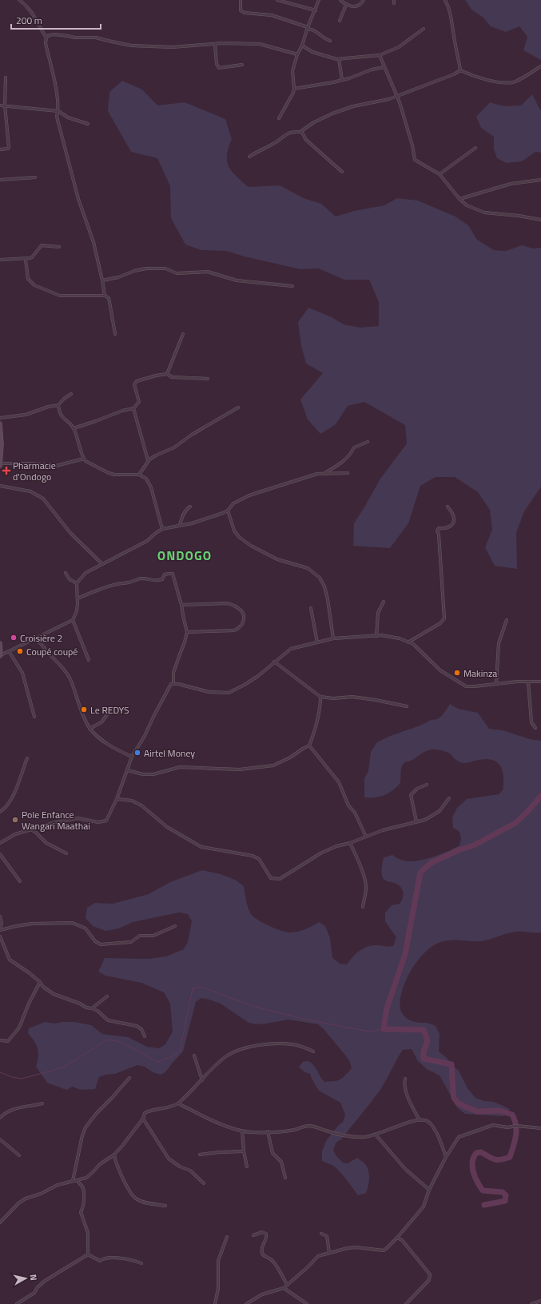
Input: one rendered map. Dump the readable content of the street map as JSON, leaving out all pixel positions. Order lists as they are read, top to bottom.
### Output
{
  "districts": ["ONDOGO"],
  "places": {
    "health": ["Pharmacie d'Ondogo"],
    "other": [
      "Croisière 2",
      "Coupé coupé",
      "Makinza",
      "Le REDYS",
      "Airtel Money",
      "Pole Enfance Wangari Maathai"
    ]
  },
  "scale_bar": "200 m",
  "north": "right"
}
